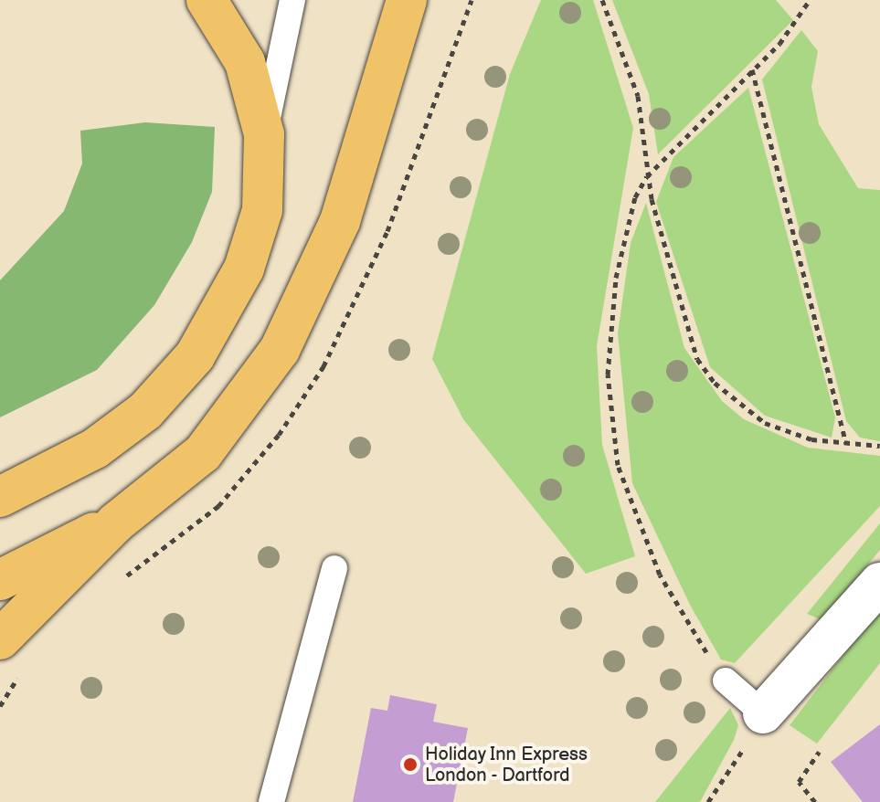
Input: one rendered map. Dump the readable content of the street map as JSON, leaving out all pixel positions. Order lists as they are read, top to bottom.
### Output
{
  "places": ["Holiday Inn Express London - Dartford"]
}
